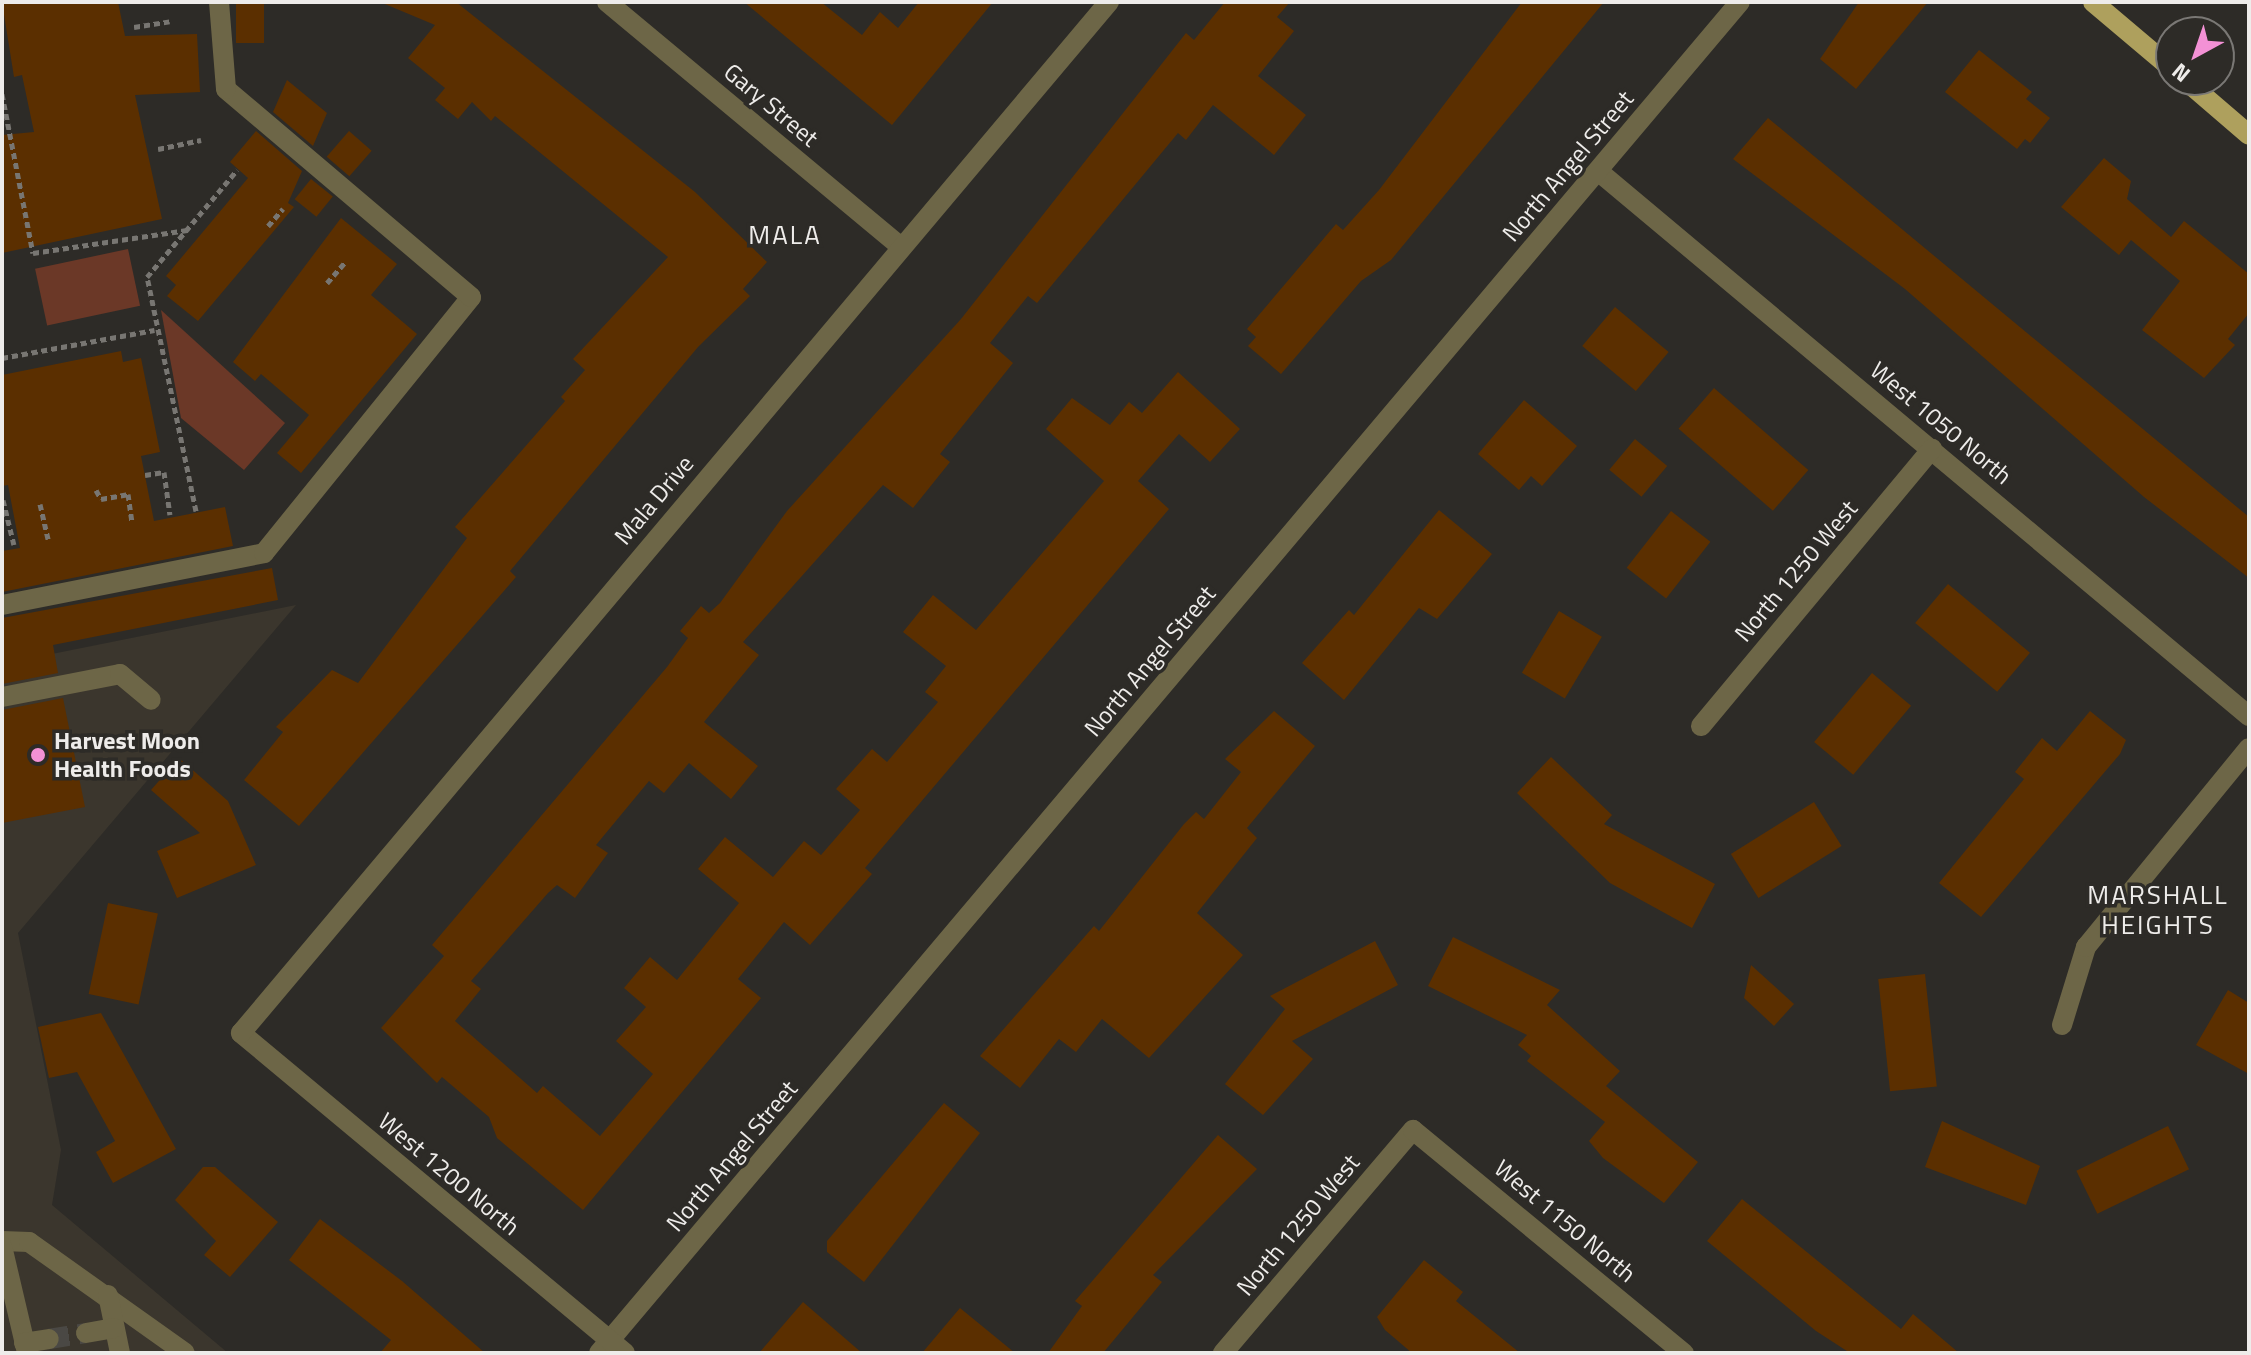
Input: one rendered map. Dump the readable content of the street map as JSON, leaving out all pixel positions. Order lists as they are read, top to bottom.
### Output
{
  "streets": {
    "street": [
      "Gary Street",
      "North Angel Street",
      "West 1050 North",
      "Mala Drive",
      "North 1250 West",
      "West 1200 North",
      "West 1150 North"
    ]
  },
  "crossings": [
    ["Gary Street", "Mala Drive"],
    ["North Angel Street", "West 1050 North"],
    ["North Angel Street", "West 1200 North"],
    ["West 1050 North", "North 1250 West"],
    ["Mala Drive", "West 1200 North"],
    ["North 1250 West", "West 1150 North"]
  ],
  "districts": ["MALA", "MARSHALL HEIGHTS"],
  "places": ["Harvest Moon Health Foods"],
  "north": "bottom left"
}
